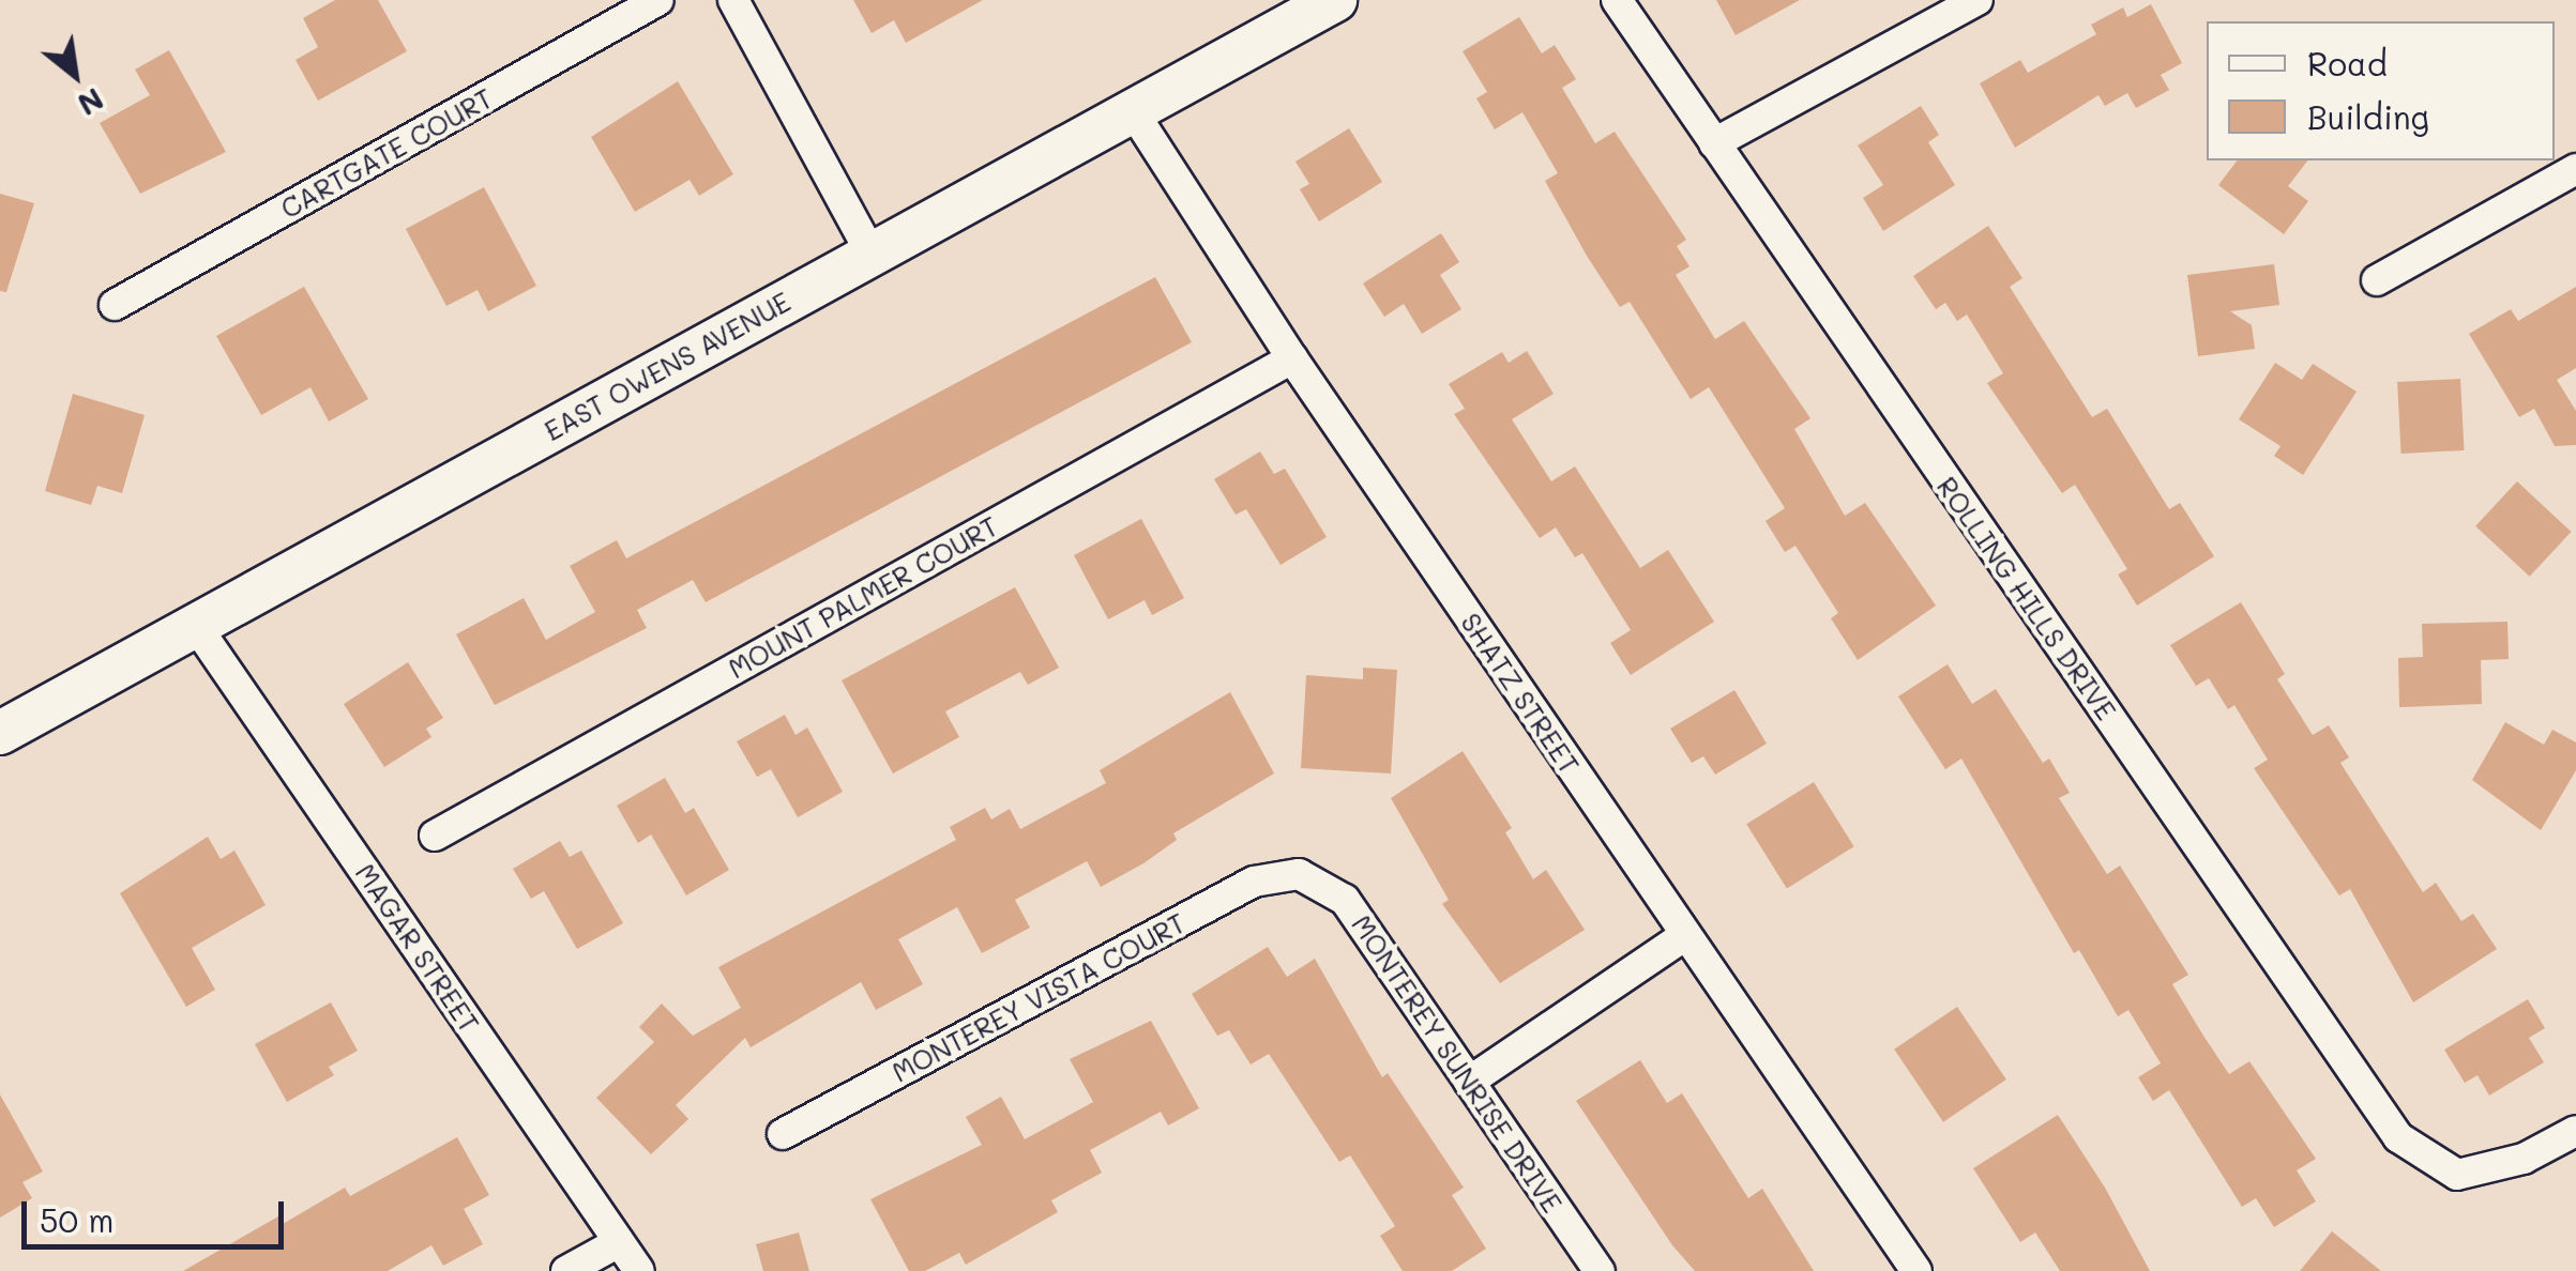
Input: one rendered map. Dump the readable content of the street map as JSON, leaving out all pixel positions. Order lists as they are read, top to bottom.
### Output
{
  "streets": {
    "main road": ["EAST OWENS AVENUE"],
    "street": [
      "CARTGATE COURT",
      "MOUNT PALMER COURT",
      "ROLLING HILLS DRIVE",
      "SHATZ STREET",
      "MAGAR STREET",
      "MONTEREY VISTA COURT",
      "MONTEREY SUNRISE DRIVE"
    ]
  },
  "crossings": [
    ["EAST OWENS AVENUE", "SHATZ STREET"],
    ["EAST OWENS AVENUE", "MAGAR STREET"],
    ["MOUNT PALMER COURT", "SHATZ STREET"],
    ["MONTEREY VISTA COURT", "MONTEREY SUNRISE DRIVE"]
  ],
  "legend": ["Road", "Building"],
  "scale_bar": "50 m",
  "north": "bottom right"
}
